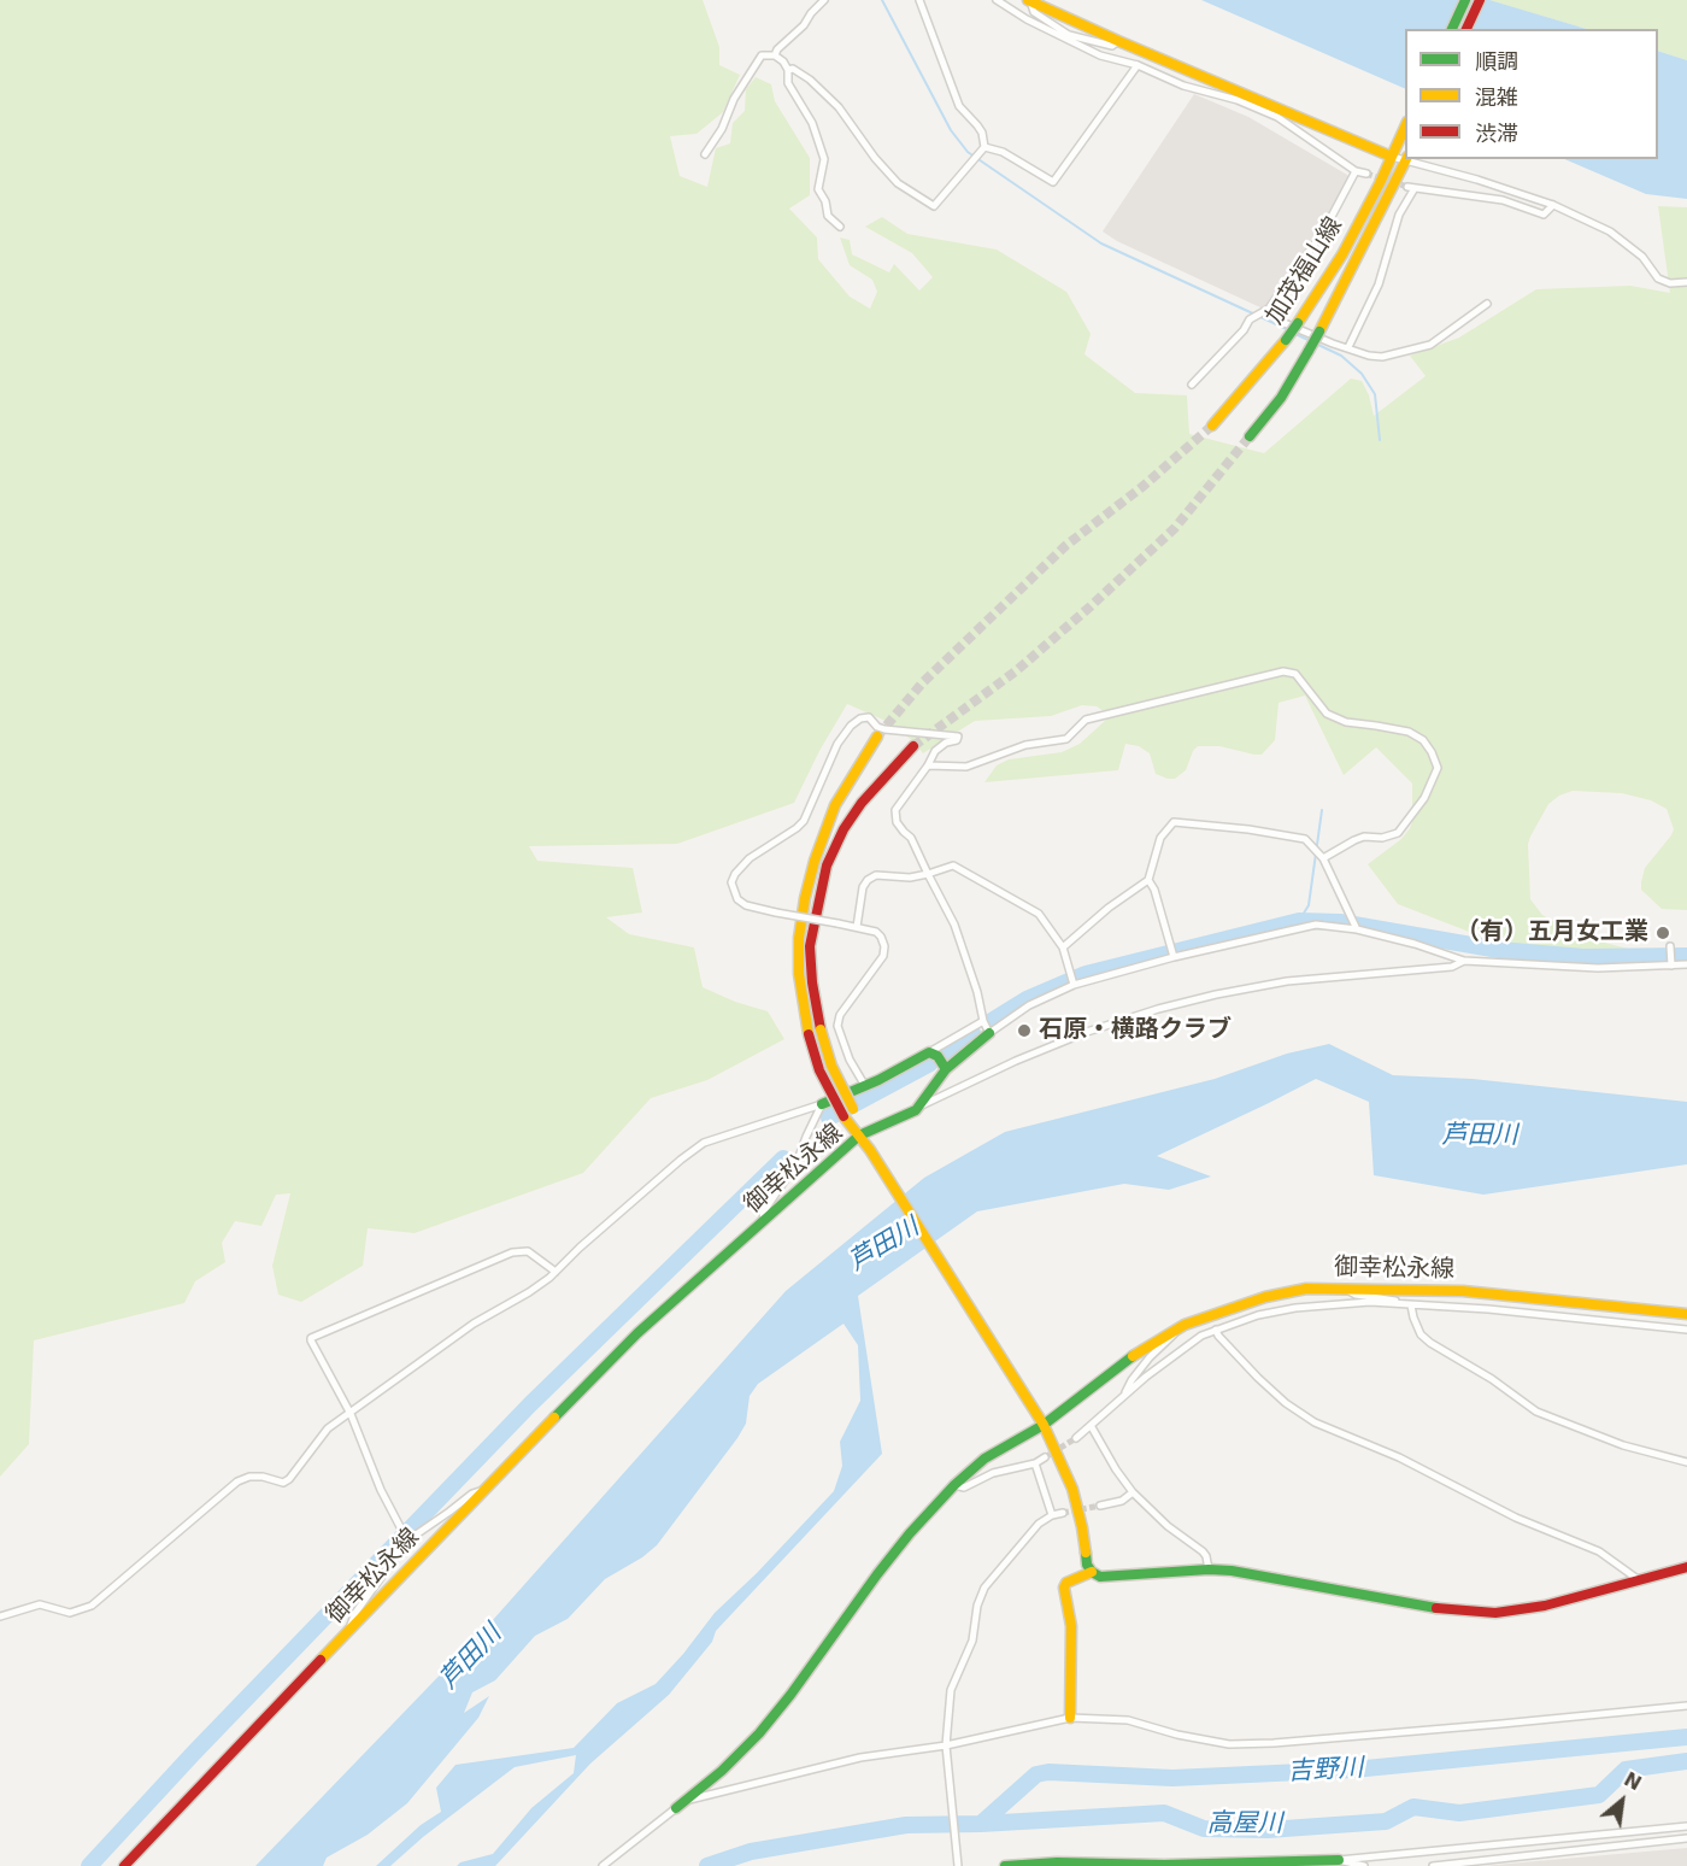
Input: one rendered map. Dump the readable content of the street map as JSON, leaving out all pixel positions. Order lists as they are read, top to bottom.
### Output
{
  "streets": {
    "main road": ["加茂福山線", "御幸松永線"]
  },
  "water": ["芦田川", "吉野川", "高屋川"],
  "places": ["（有）五月女工業", "石原・横路クラブ"],
  "legend": ["順調", "混雑", "渋滞"],
  "north": "top right"
}
